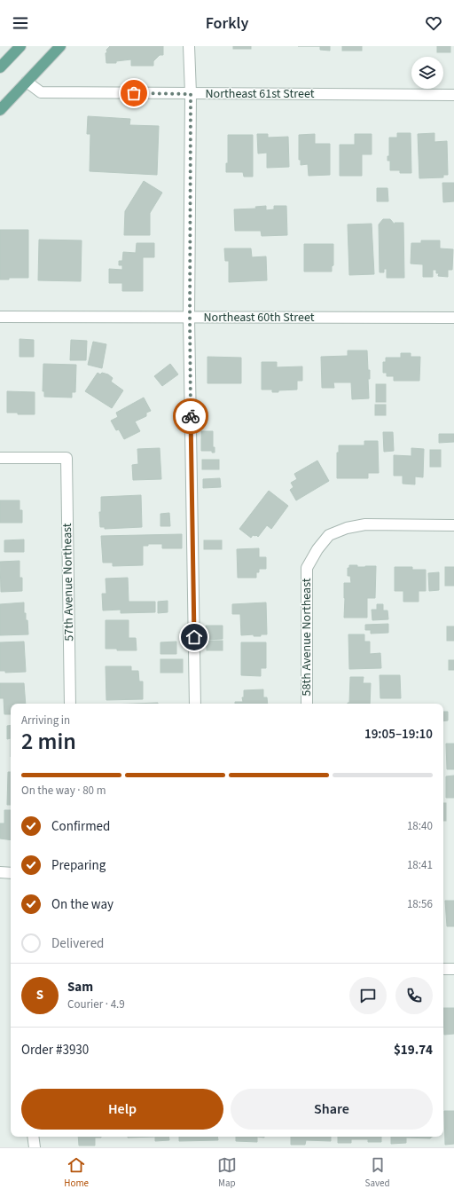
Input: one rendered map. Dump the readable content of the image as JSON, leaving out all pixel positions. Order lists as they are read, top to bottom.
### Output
{
  "streets": {
    "street": [
      "Northeast 61st Street",
      "Northeast 60th Street",
      "57th Avenue Northeast",
      "58th Avenue Northeast"
    ]
  },
  "page": {
    "header": "Forkly",
    "heading": ["2 min", "Arriving in", "19:05–19:10"],
    "panel": [
      "Sam",
      "Courier · 4.9",
      "Order #3930",
      "$19.74"
    ],
    "bar": "On the way · 80 m",
    "list": [
      ["Confirmed", "18:40"],
      ["Preparing", "18:41"],
      ["On the way", "18:56"],
      "Delivered"
    ],
    "round": "S",
    "buttons": ["Help", "Share"],
    "tabs": ["Home", "Map", "Saved"]
  }
}
